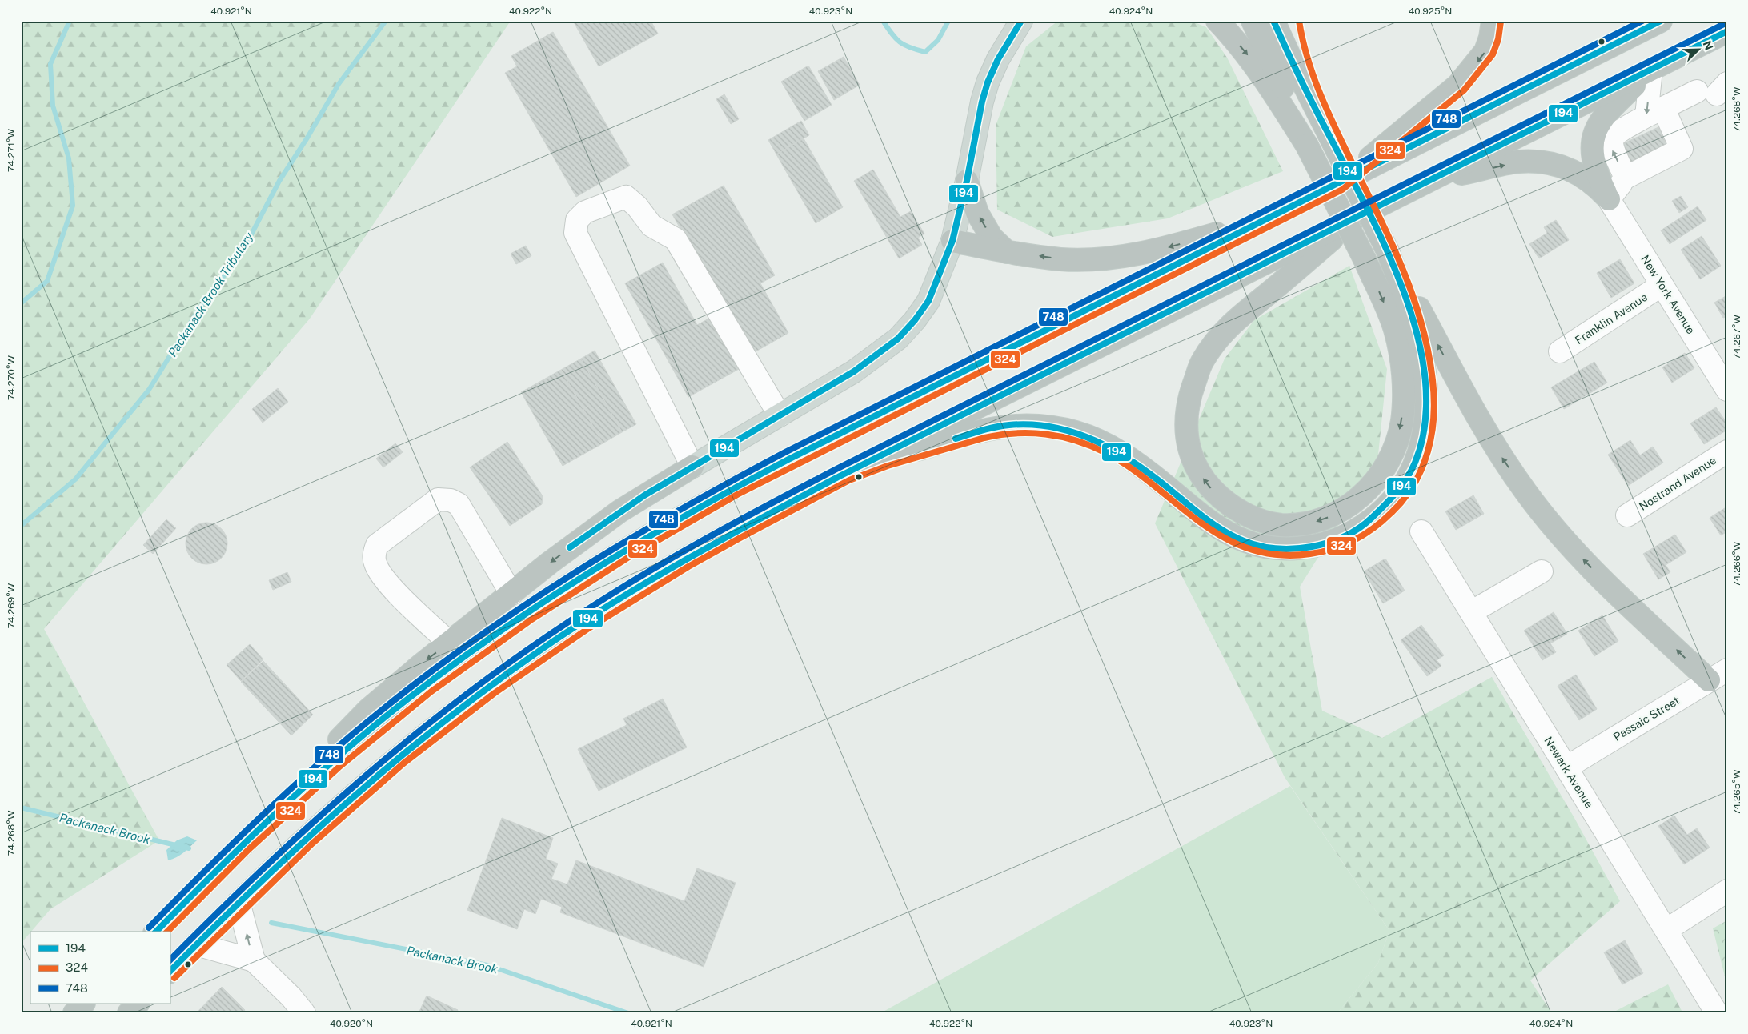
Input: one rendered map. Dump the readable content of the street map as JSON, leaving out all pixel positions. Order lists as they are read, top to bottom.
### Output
{
  "streets": {
    "street": [
      "New York Avenue",
      "Franklin Avenue",
      "Nostrand Avenue",
      "Passaic Street",
      "Newark Avenue"
    ]
  },
  "crossings": [
    ["New York Avenue", "Franklin Avenue"],
    ["Passaic Street", "Newark Avenue"]
  ],
  "water": ["Packanack Brook Tributary", "Packanack Brook"],
  "lines": ["transit line 194", "transit line 324", "transit line 748"],
  "legend": ["194", "324", "748"],
  "north": "top right",
  "coordinates": [
    "40.921°N",
    "40.922°N",
    "40.923°N",
    "40.924°N",
    "40.925°N",
    "74.268°W",
    "74.271°W",
    "74.267°W",
    "74.270°W",
    "74.266°W",
    "74.269°W",
    "74.265°W",
    "40.920°N"
  ]
}
